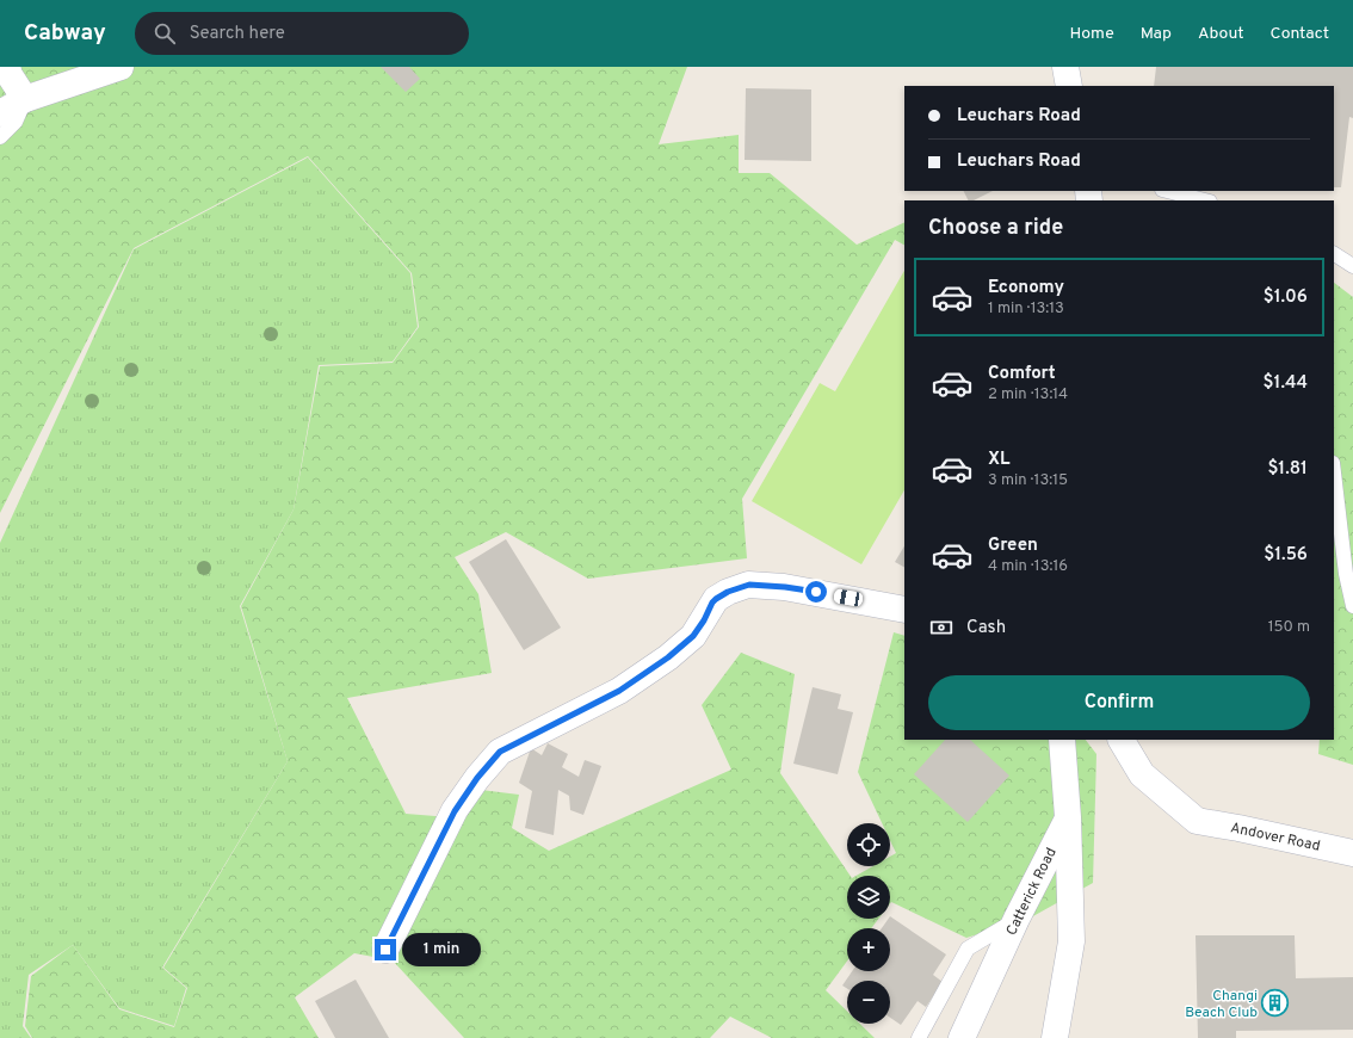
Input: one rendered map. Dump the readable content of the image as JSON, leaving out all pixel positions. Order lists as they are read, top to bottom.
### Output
{
  "streets": {
    "street": ["Andover Road", "Catterick Road"]
  },
  "places": {
    "building": ["Changi Beach Club"]
  },
  "page": {
    "header": "Cabway",
    "search": "Search here",
    "nav": [
      "Home",
      "Map",
      "About",
      "Contact"
    ],
    "banner": ["Leuchars Road", "Leuchars Road"],
    "heading": "Choose a ride",
    "list": [
      {
        "name": "Economy",
        "note": "1 min · 13:13",
        "value": "$1.06"
      },
      {
        "name": "Comfort",
        "note": "2 min · 13:14",
        "value": "$1.44"
      },
      {
        "name": "XL",
        "note": "3 min · 13:15",
        "value": "$1.81"
      },
      {
        "name": "Green",
        "note": "4 min · 13:16",
        "value": "$1.56"
      }
    ],
    "pay": ["Cash", "150 m"],
    "buttons": "Confirm",
    "map_buttons": ["+", "−"],
    "bubble": "1 min"
  }
}
